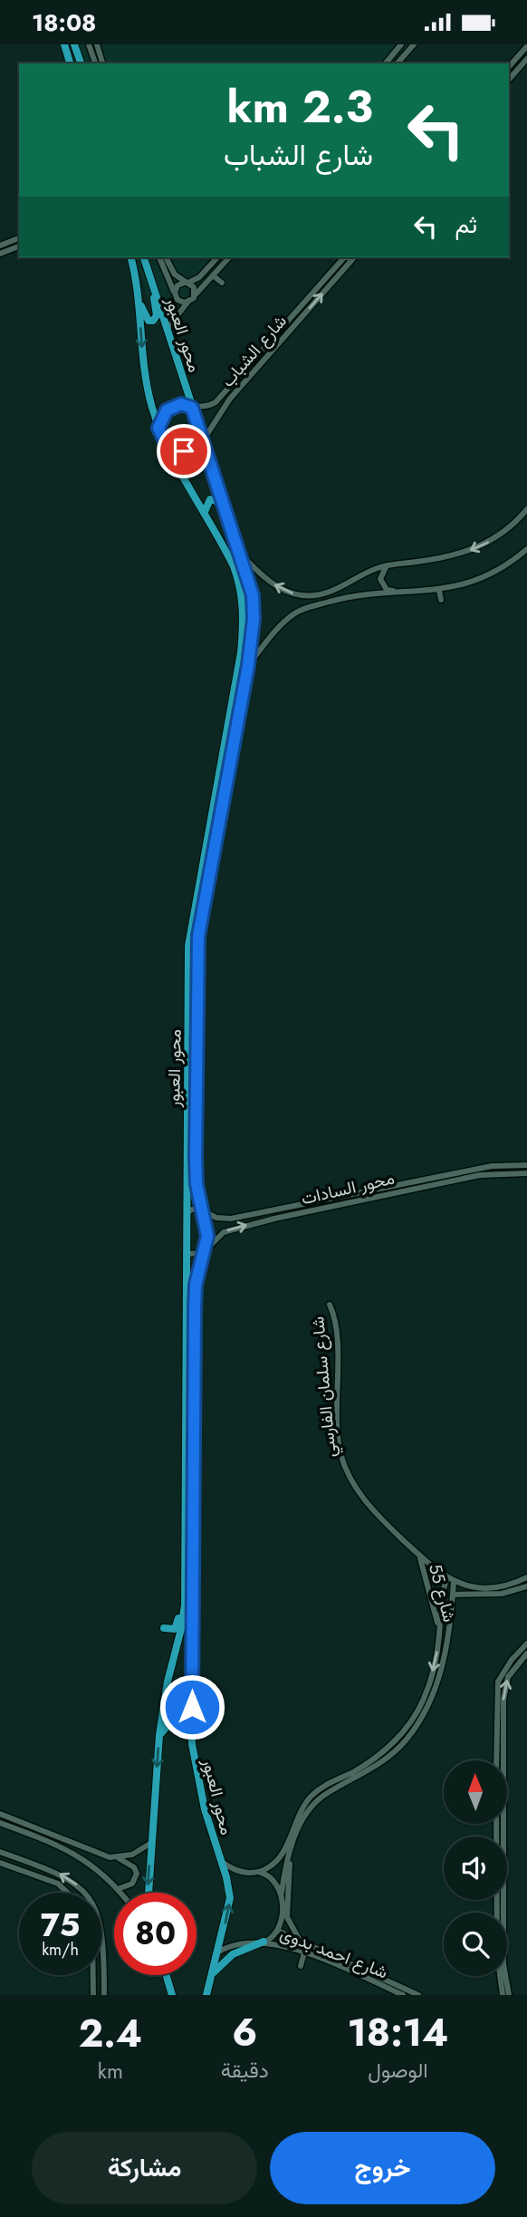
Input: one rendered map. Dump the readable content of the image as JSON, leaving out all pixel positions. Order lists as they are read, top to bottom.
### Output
{
  "streets": {
    "highway": ["محور العبور"],
    "street": [
      "شارع الشباب",
      "محور السادات",
      "شارع سلمان الفارسي",
      "شارع 55",
      "شارع احمد بدوى"
    ]
  },
  "crossings": [
    ["محور العبور", "شارع الشباب"],
    ["محور العبور", "محور السادات"],
    ["محور العبور", "شارع احمد بدوى"],
    ["شارع سلمان الفارسي", "شارع 55"]
  ],
  "north": "top",
  "page": {
    "status": "18:08",
    "turn": ["2.3 km", "شارع الشباب"],
    "then": "ثم",
    "speed": "75 km/h",
    "limit": "80",
    "eta": [
      "18:14",
      "الوصول",
      "6",
      "دقيقة",
      "2.4",
      "km"
    ],
    "buttons": ["خروج", "مشاركة"]
  }
}
